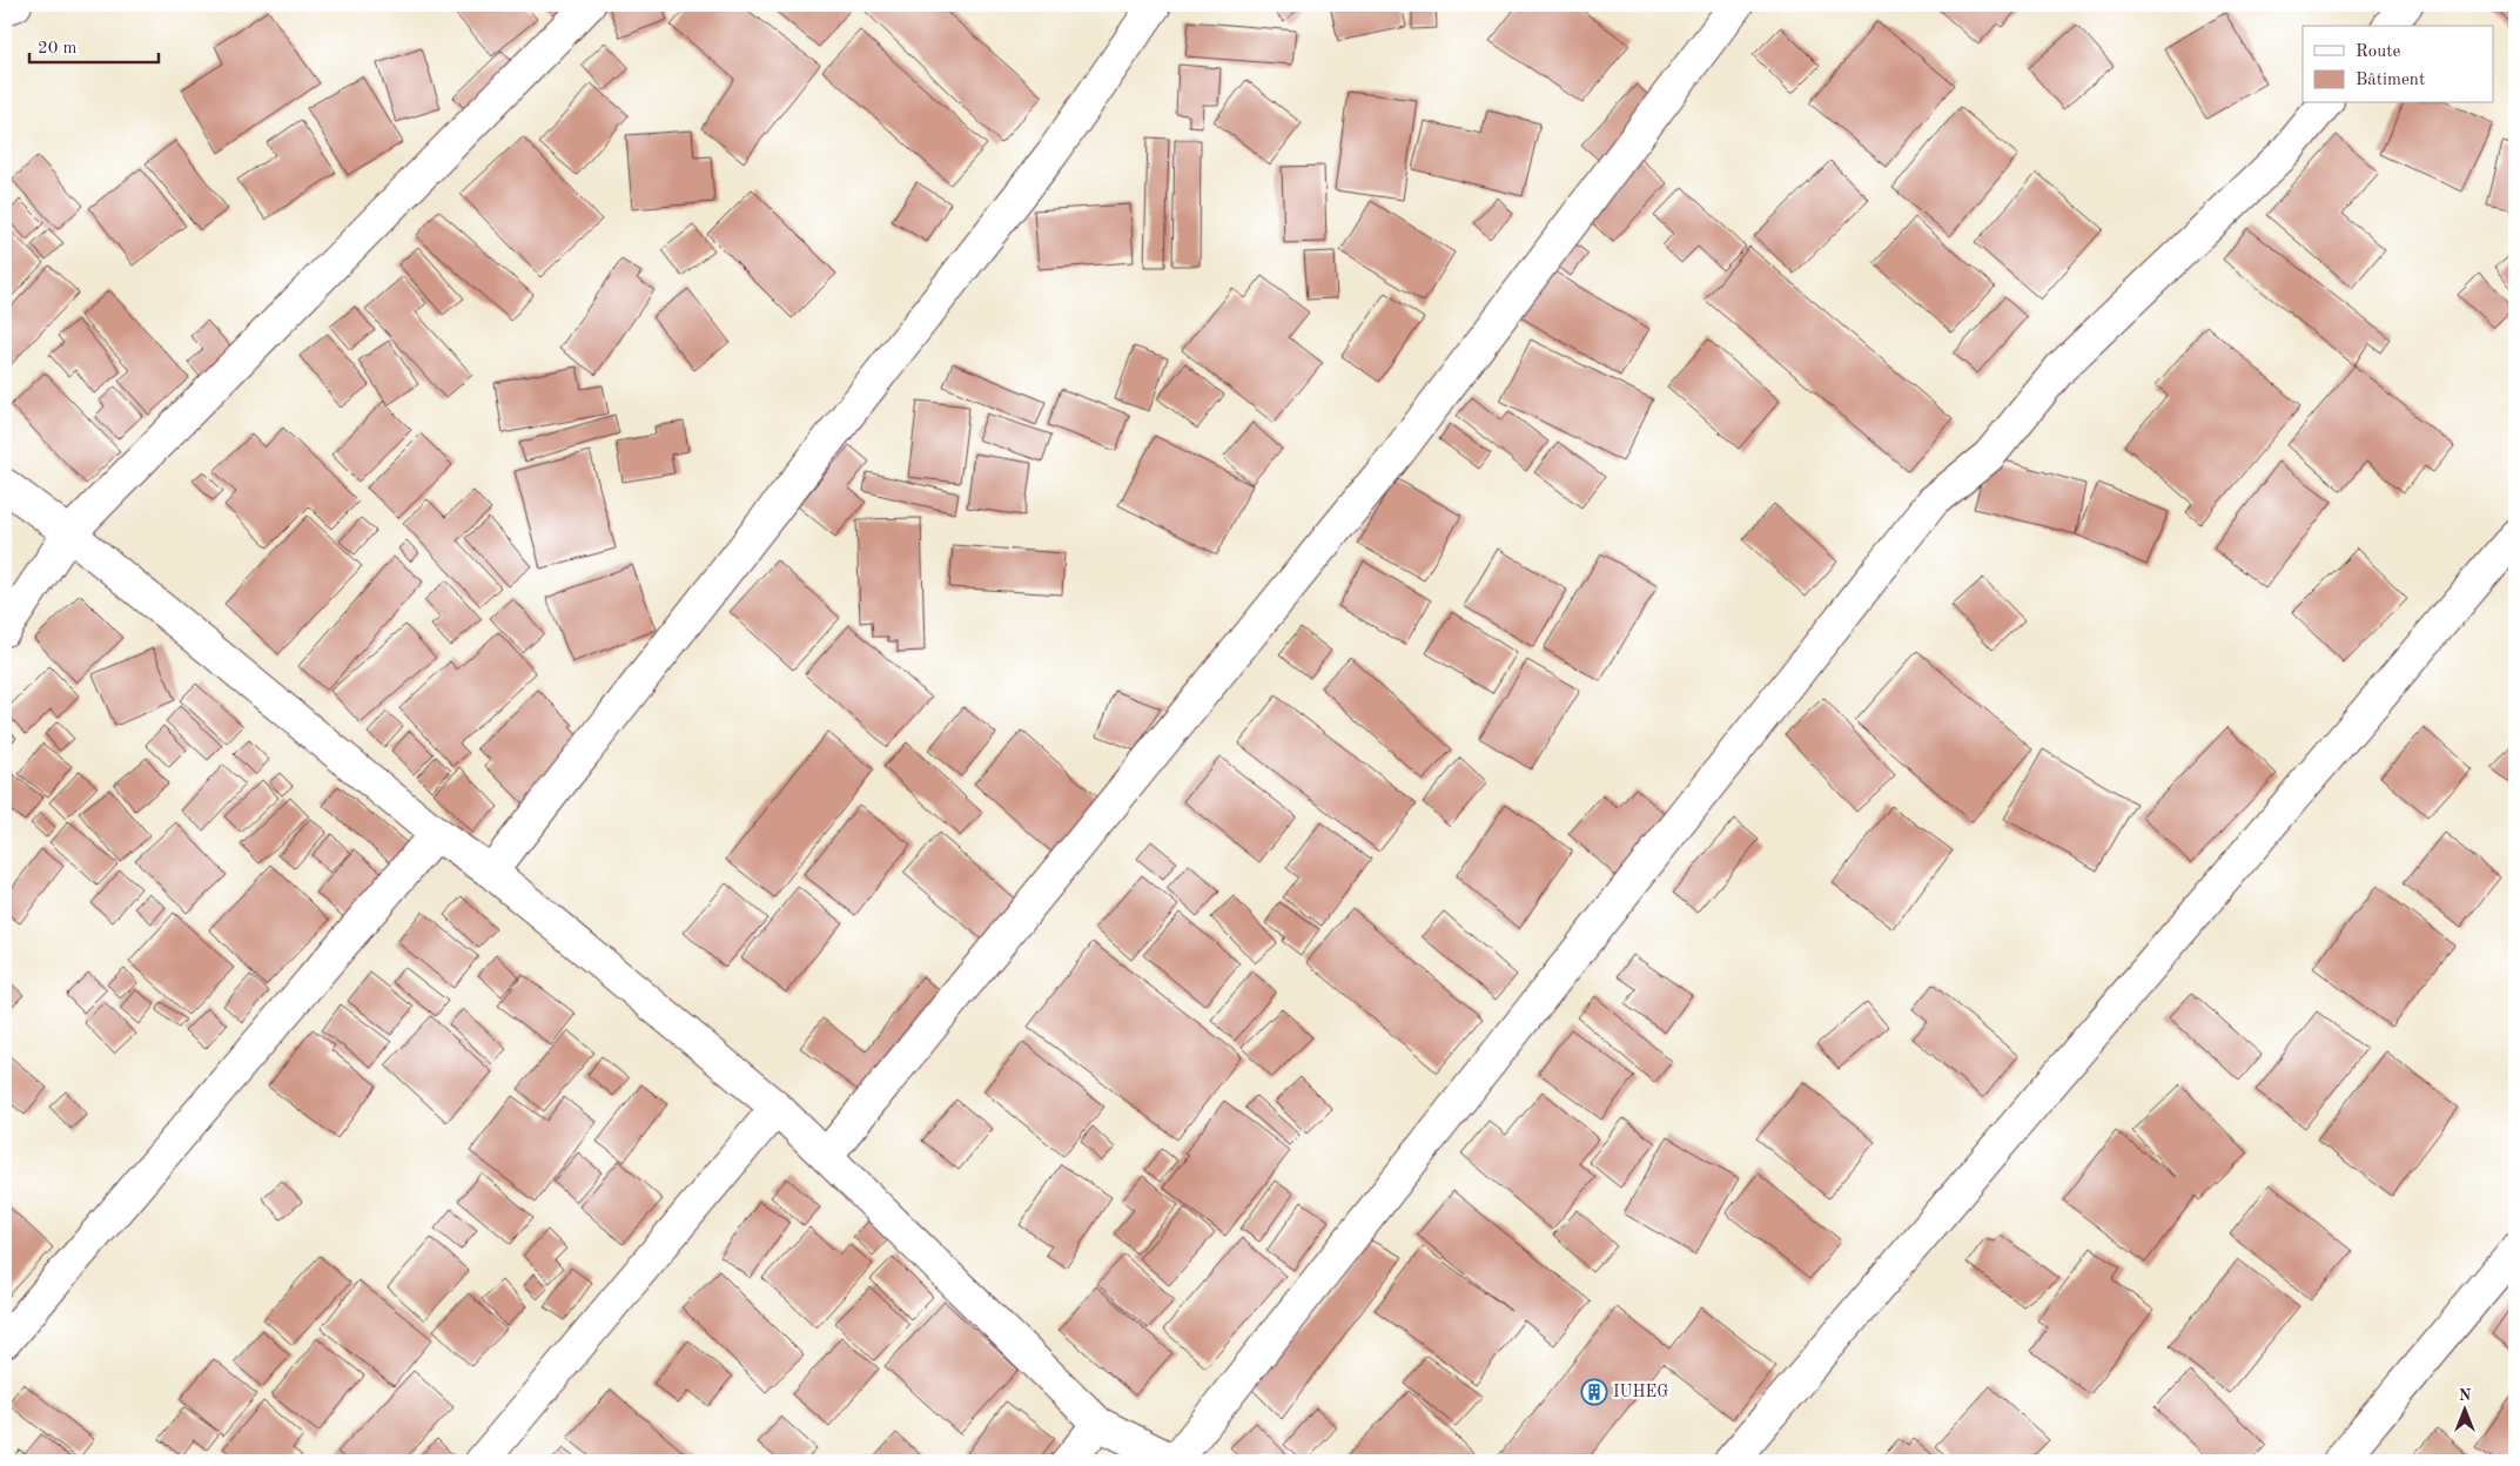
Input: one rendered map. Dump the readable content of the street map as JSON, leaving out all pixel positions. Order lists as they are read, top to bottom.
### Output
{
  "places": {
    "building": ["IUHEG"]
  },
  "legend": ["Route", "Bâtiment"],
  "scale_bar": "20 m",
  "north": "top"
}
